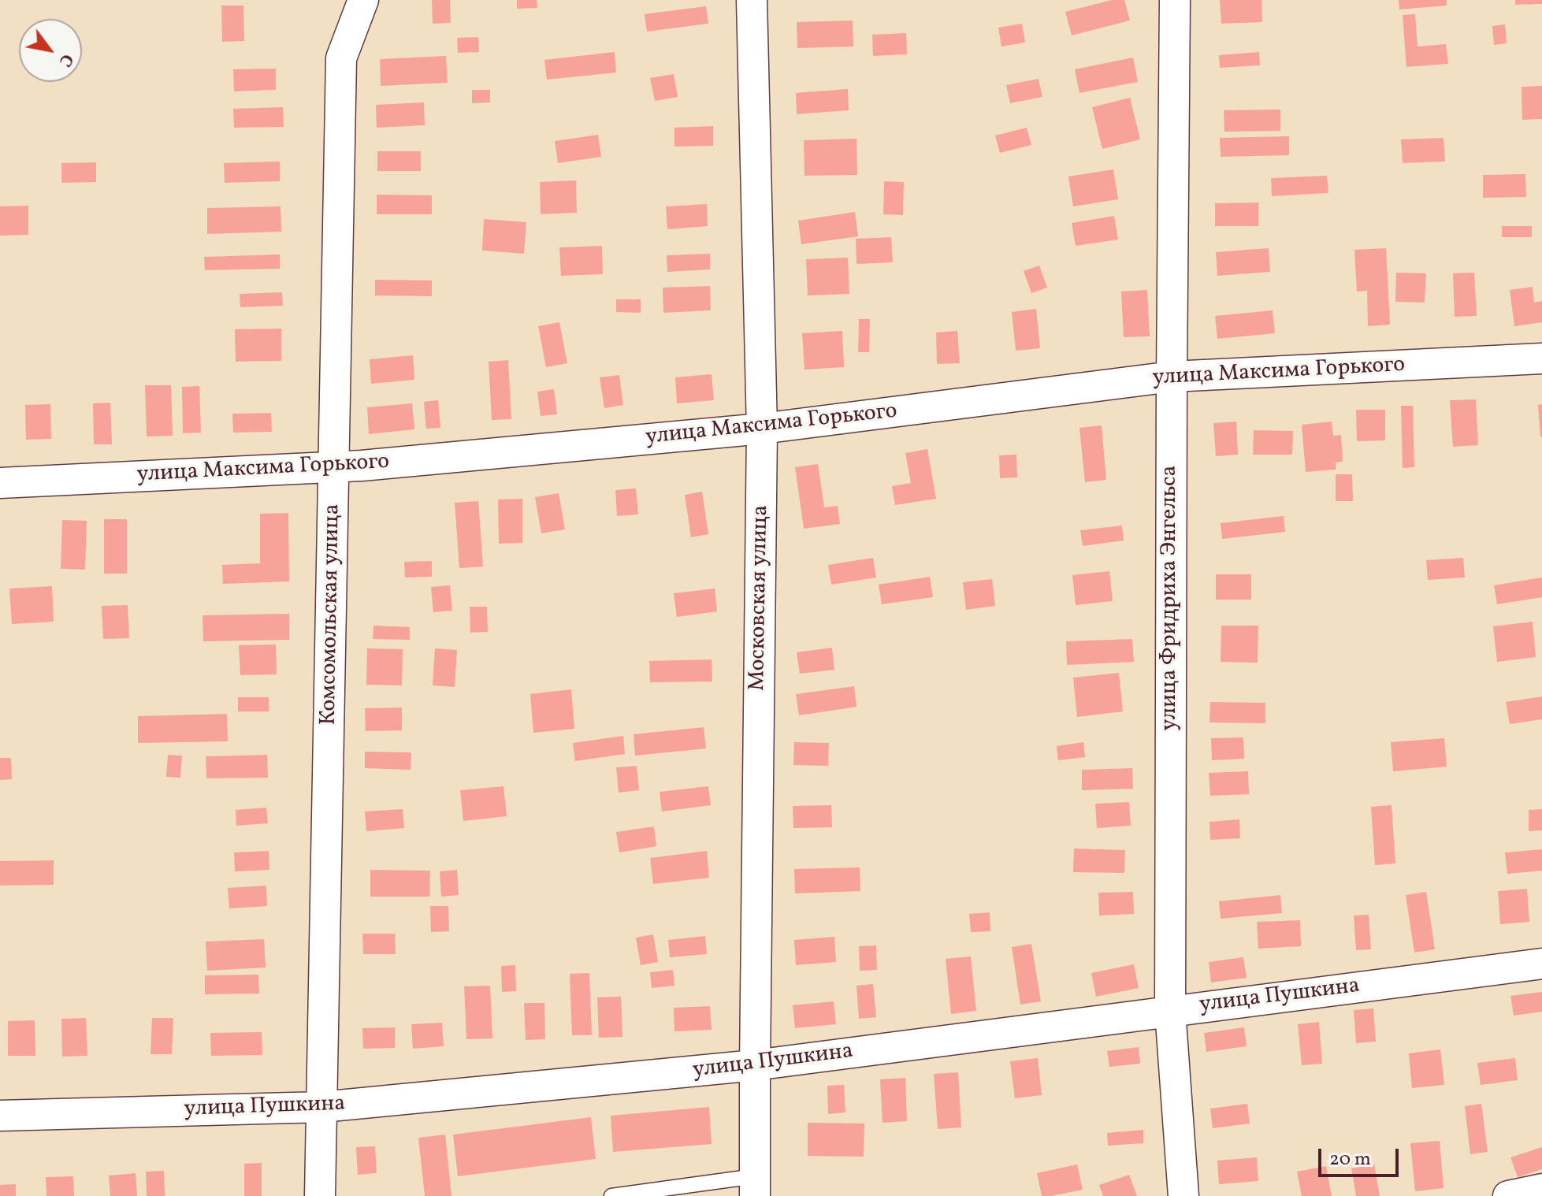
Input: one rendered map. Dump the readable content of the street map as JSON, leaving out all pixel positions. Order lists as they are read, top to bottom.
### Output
{
  "streets": {
    "street": [
      "улица Максима Горького",
      "Московская улица",
      "улица Фридриха Энгельса",
      "Комсомольская улица",
      "улица Пушкина"
    ]
  },
  "crossings": [
    ["улица Максима Горького", "Московская улица"],
    ["улица Максима Горького", "улица Фридриха Энгельса"],
    ["улица Максима Горького", "Комсомольская улица"],
    ["Московская улица", "улица Пушкина"],
    ["улица Фридриха Энгельса", "улица Пушкина"],
    ["Комсомольская улица", "улица Пушкина"]
  ],
  "scale_bar": "20 m",
  "north": "bottom right"
}
